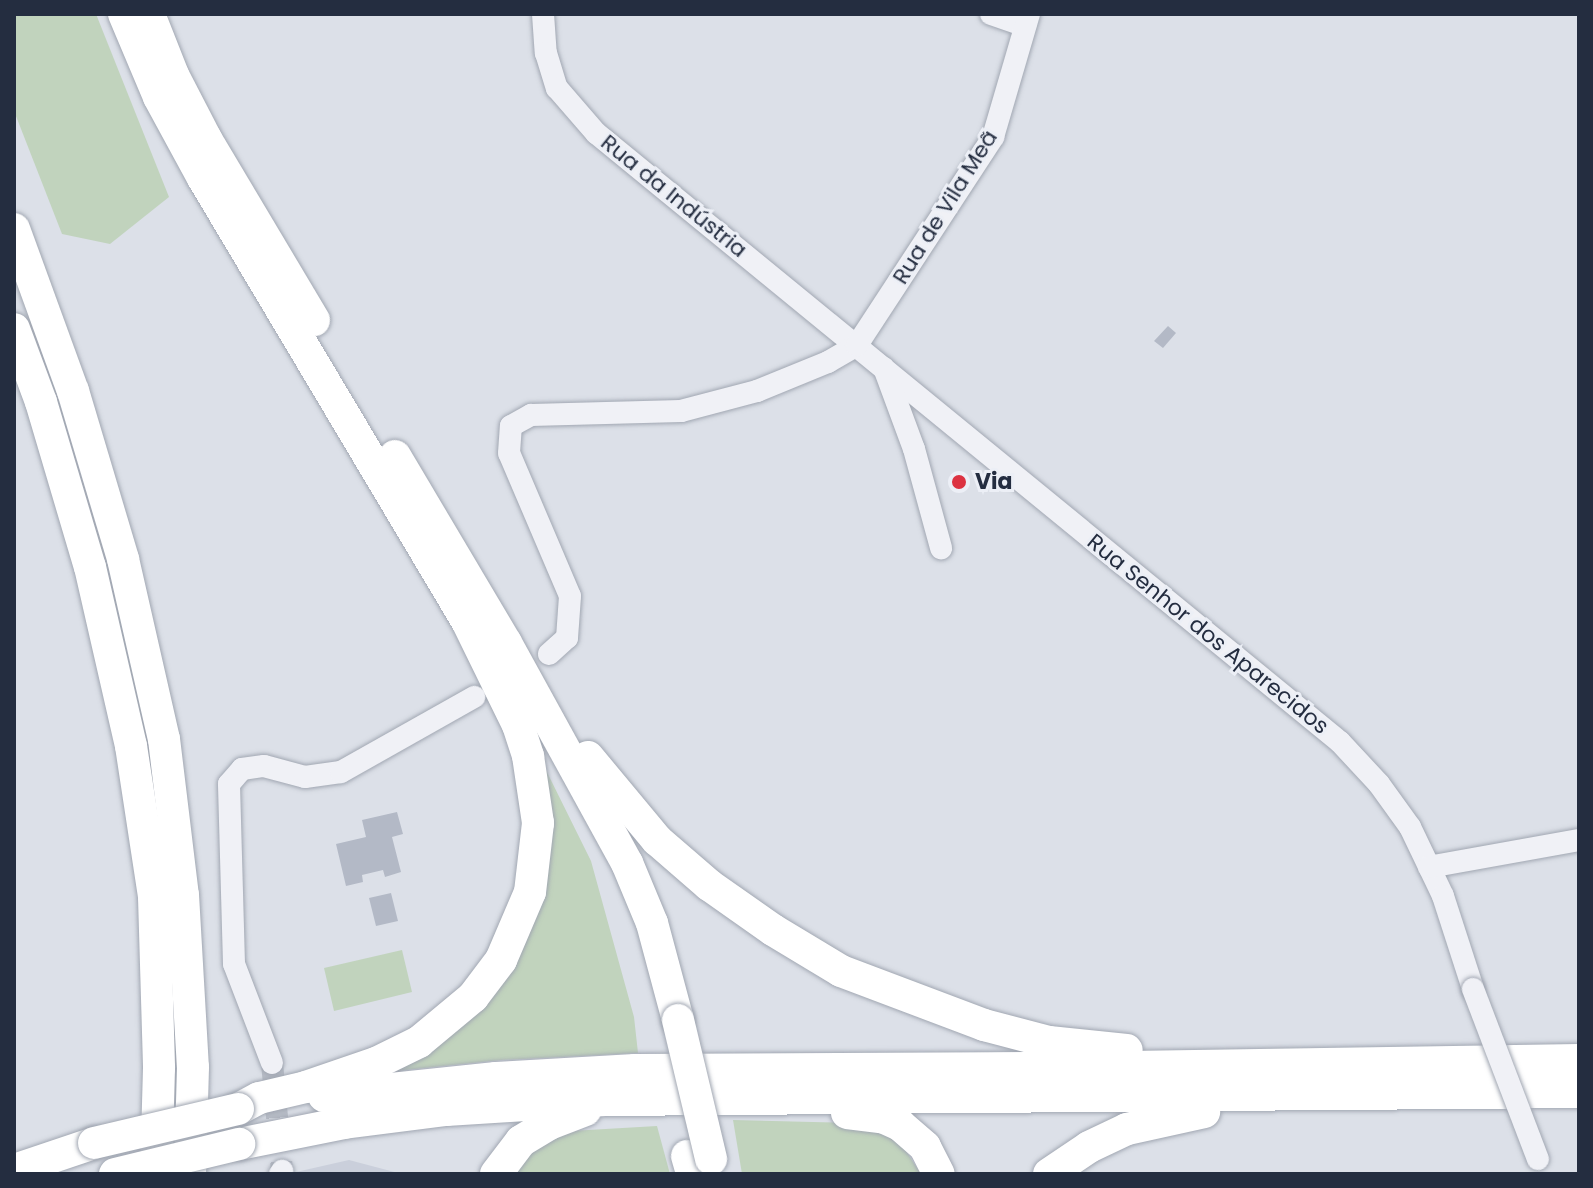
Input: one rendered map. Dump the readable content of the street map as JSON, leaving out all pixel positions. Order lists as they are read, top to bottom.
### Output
{
  "streets": {
    "street": ["Rua da Indústria", "Rua de Vila Meã", "Rua Senhor dos Aparecidos"]
  },
  "crossings": [
    ["Rua da Indústria", "Rua de Vila Meã"],
    ["Rua da Indústria", "Rua Senhor dos Aparecidos"],
    ["Rua de Vila Meã", "Rua Senhor dos Aparecidos"]
  ],
  "places": ["Via"]
}
